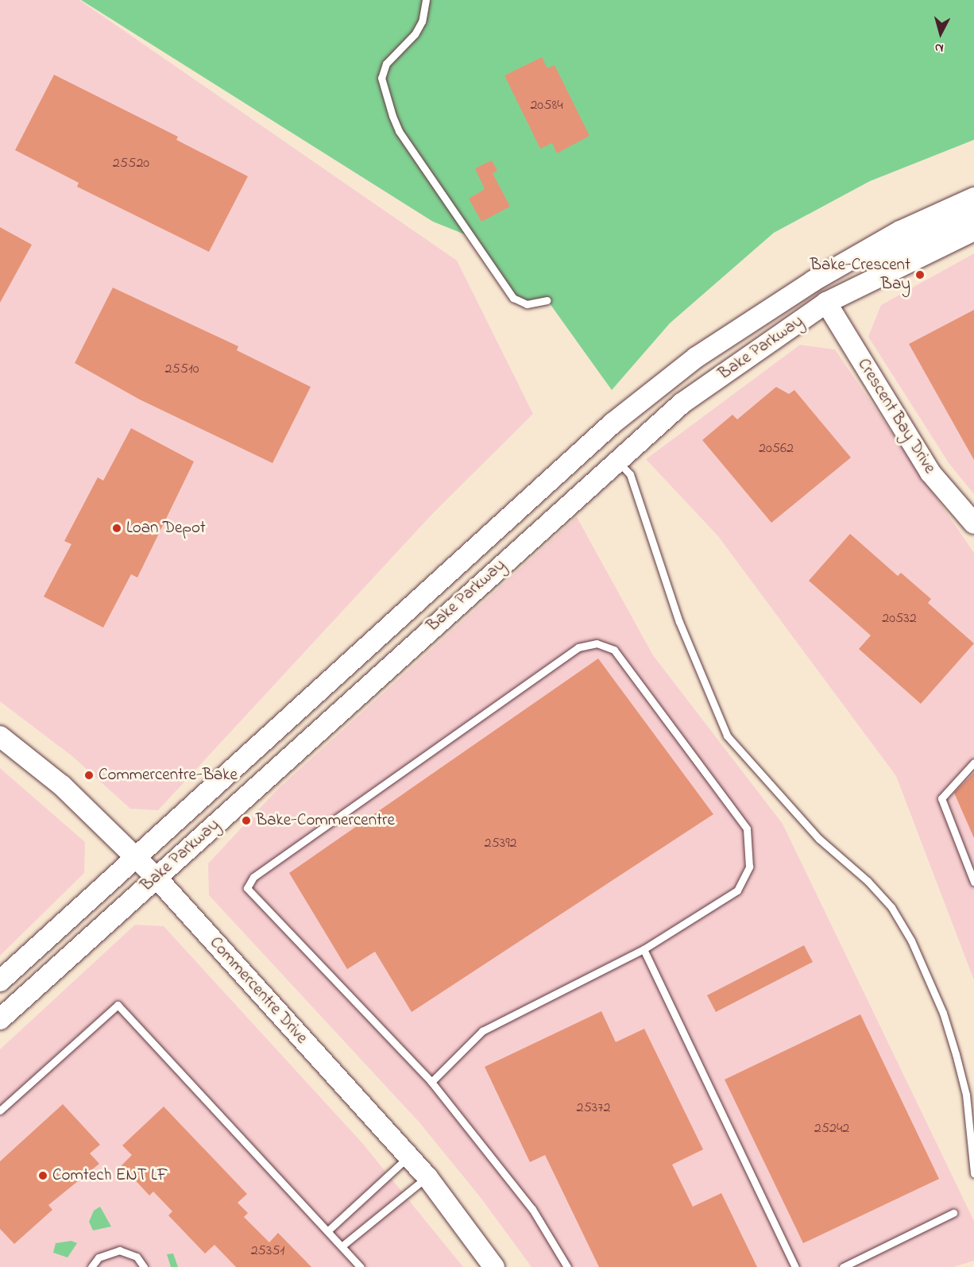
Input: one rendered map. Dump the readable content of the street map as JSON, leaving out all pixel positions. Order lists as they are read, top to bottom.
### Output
{
  "streets": {
    "main road": ["Bake Parkway", "Crescent Bay Drive", "Commercentre Drive"]
  },
  "crossings": [
    ["Bake Parkway", "Crescent Bay Drive"],
    ["Bake Parkway", "Commercentre Drive"]
  ],
  "places": [
    "Bake-Crescent Bay",
    "Loan Depot",
    "Commercentre-Bake",
    "Bake-Commercentre",
    "Comtech ENT LF"
  ],
  "house_numbers": [
    "20584",
    "25520",
    "25510",
    "20562",
    "20532",
    "25392",
    "25372",
    "25242",
    "25351"
  ],
  "north": "bottom"
}
